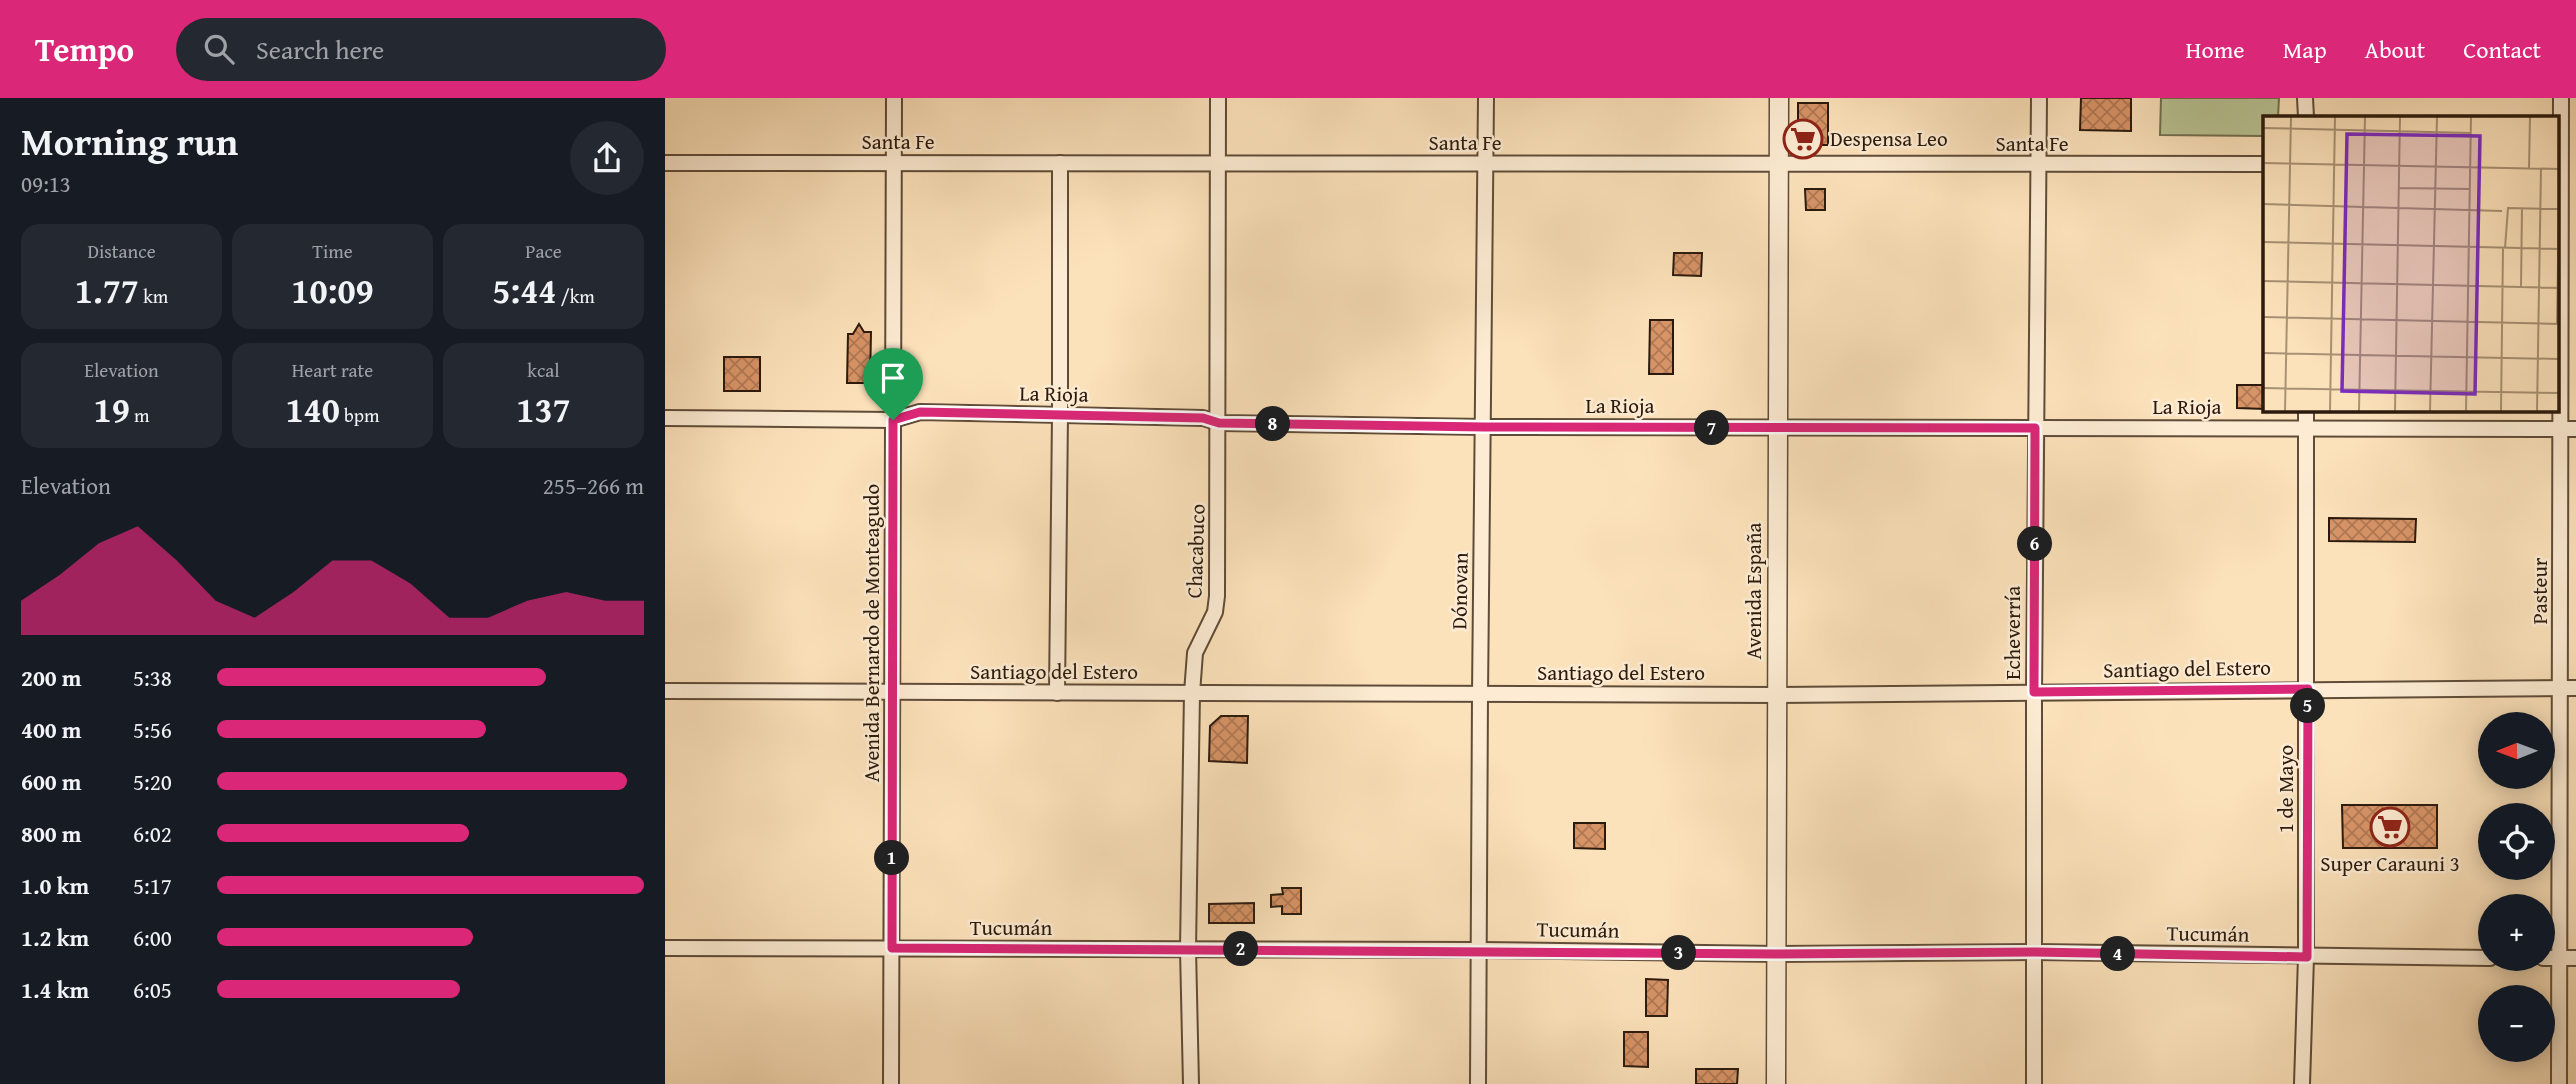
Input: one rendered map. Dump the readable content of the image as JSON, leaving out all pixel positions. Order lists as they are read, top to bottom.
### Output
{
  "streets": {
    "street": [
      "Santa Fe",
      "La Rioja",
      "Chacabuco",
      "Dónovan",
      "Avenida España",
      "Pasteur",
      "Avenida Bernardo de Monteagudo",
      "Echeverría",
      "Santiago del Estero",
      "1 de Mayo",
      "Tucumán"
    ]
  },
  "crossings": [
    ["Santa Fe", "Chacabuco"],
    ["Santa Fe", "Dónovan"],
    ["Santa Fe", "Avenida España"],
    ["Santa Fe", "Avenida Bernardo de Monteagudo"],
    ["Santa Fe", "Echeverría"],
    ["La Rioja", "Chacabuco"],
    ["La Rioja", "Dónovan"],
    ["La Rioja", "Avenida España"],
    ["La Rioja", "Pasteur"],
    ["La Rioja", "Avenida Bernardo de Monteagudo"],
    ["La Rioja", "Echeverría"],
    ["La Rioja", "1 de Mayo"],
    ["Chacabuco", "Santiago del Estero"],
    ["Chacabuco", "Tucumán"],
    ["Dónovan", "Santiago del Estero"],
    ["Dónovan", "Tucumán"],
    ["Avenida España", "Santiago del Estero"],
    ["Avenida España", "Tucumán"],
    ["Pasteur", "Santiago del Estero"],
    ["Avenida Bernardo de Monteagudo", "Santiago del Estero"],
    ["Avenida Bernardo de Monteagudo", "Tucumán"],
    ["Echeverría", "Santiago del Estero"],
    ["Echeverría", "Tucumán"],
    ["Santiago del Estero", "1 de Mayo"],
    ["1 de Mayo", "Tucumán"]
  ],
  "places": {
    "supermarket": ["Despensa Leo", "Super Carauni 3"]
  },
  "north": "left",
  "page": {
    "header": "Tempo",
    "search": "Search here",
    "nav": [
      "Home",
      "Map",
      "About",
      "Contact"
    ],
    "heading": ["Morning run", "09:13"],
    "stats": [
      ["Distance", "1.77 km"],
      ["Time", "10:09"],
      ["Pace", "5:44 /km"],
      ["Elevation", "19 m"],
      ["Heart rate", "140 bpm"],
      ["kcal", "137"]
    ],
    "pins": [
      "8",
      "7",
      "6",
      "5",
      "1",
      "2",
      "3",
      "4"
    ],
    "chart": ["Elevation", "255–266 m"],
    "list": [
      {
        "name": "200 m",
        "note": "5:38"
      },
      {
        "name": "400 m",
        "note": "5:56"
      },
      {
        "name": "600 m",
        "note": "5:20"
      },
      {
        "name": "800 m",
        "note": "6:02"
      },
      {
        "name": "1.0 km",
        "note": "5:17"
      },
      {
        "name": "1.2 km",
        "note": "6:00"
      },
      {
        "name": "1.4 km",
        "note": "6:05"
      }
    ],
    "map_buttons": ["+", "−"]
  }
}
